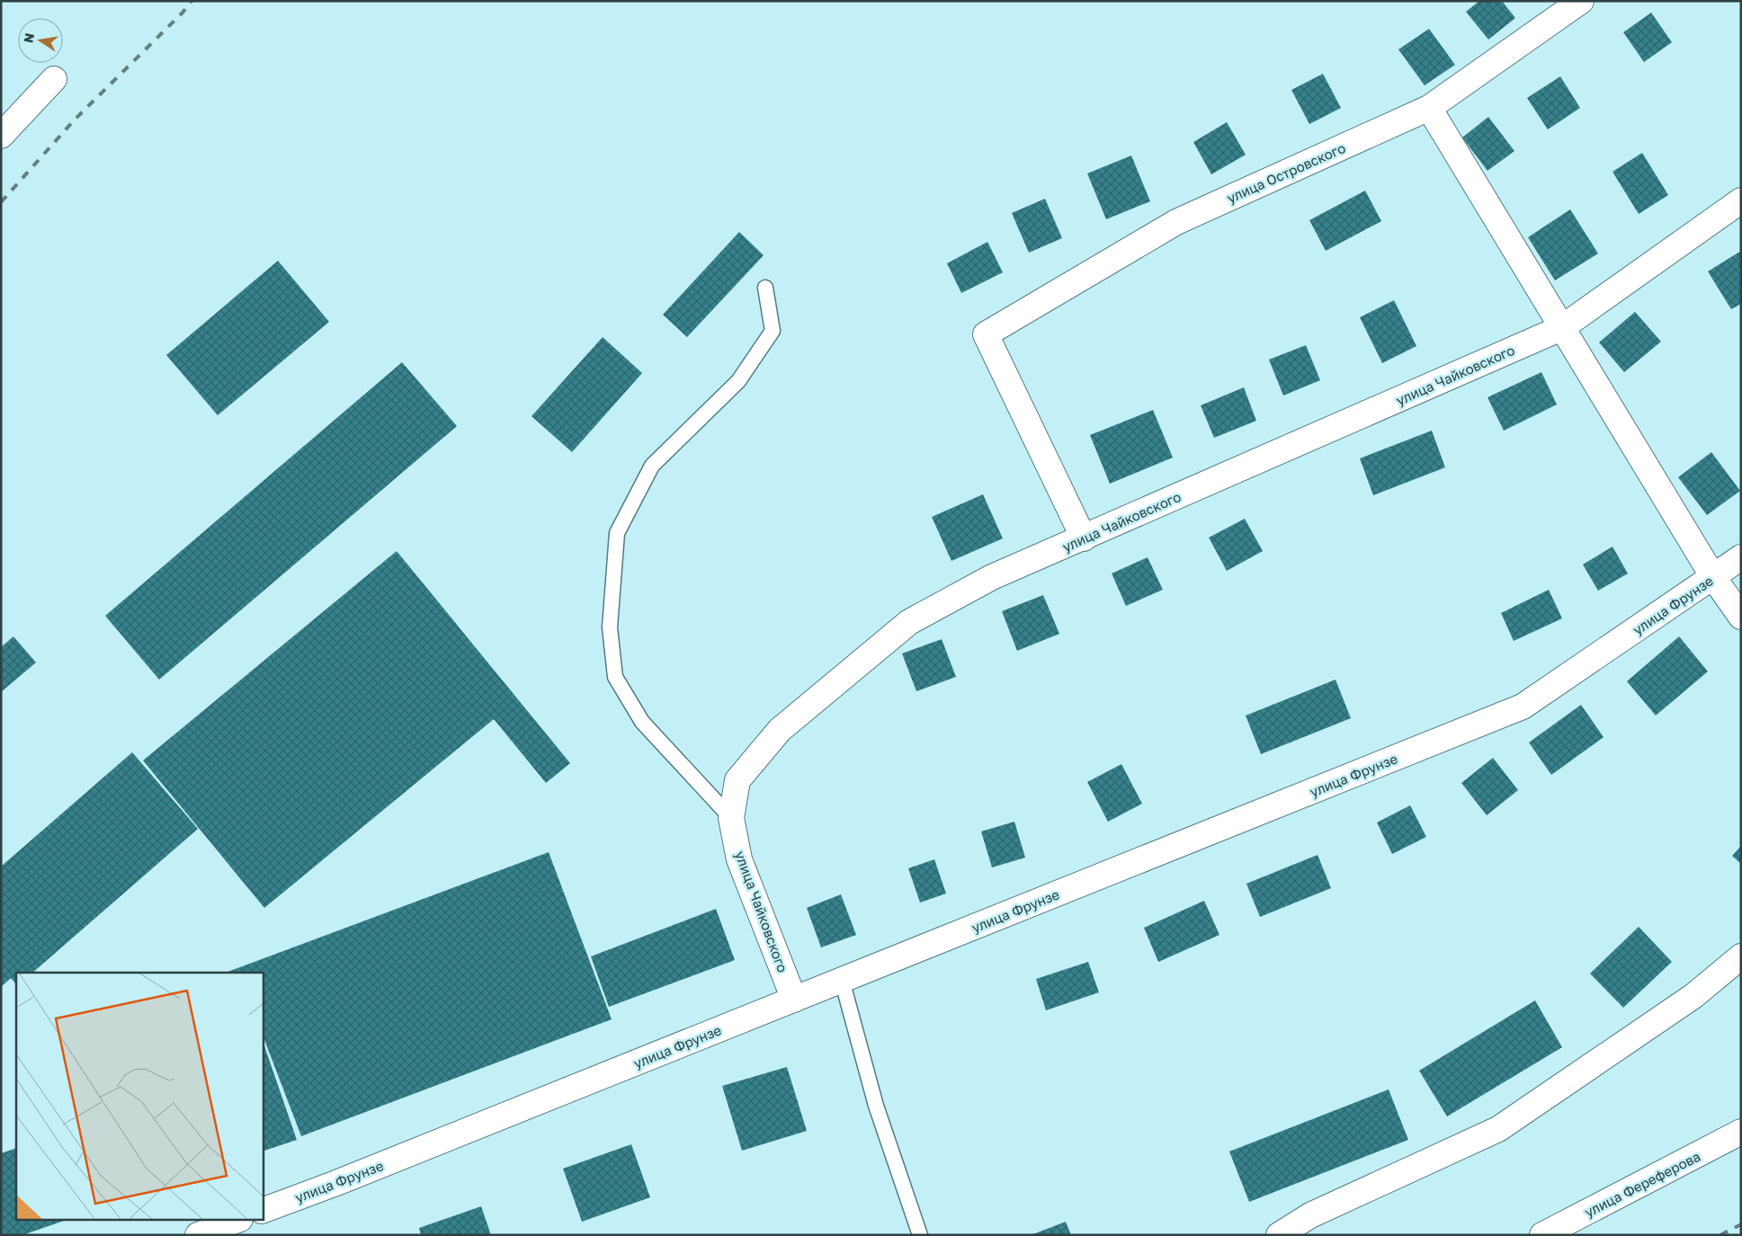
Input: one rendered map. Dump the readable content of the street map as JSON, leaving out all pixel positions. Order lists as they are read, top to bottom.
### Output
{
  "streets": {
    "street": [
      "улица Островского",
      "улица Чайковского",
      "улица Фрунзе",
      "улица Фереферова"
    ]
  },
  "crossings": [
    ["улица Островского", "улица Чайковского"],
    ["улица Чайковского", "улица Фрунзе"]
  ],
  "north": "left"
}
